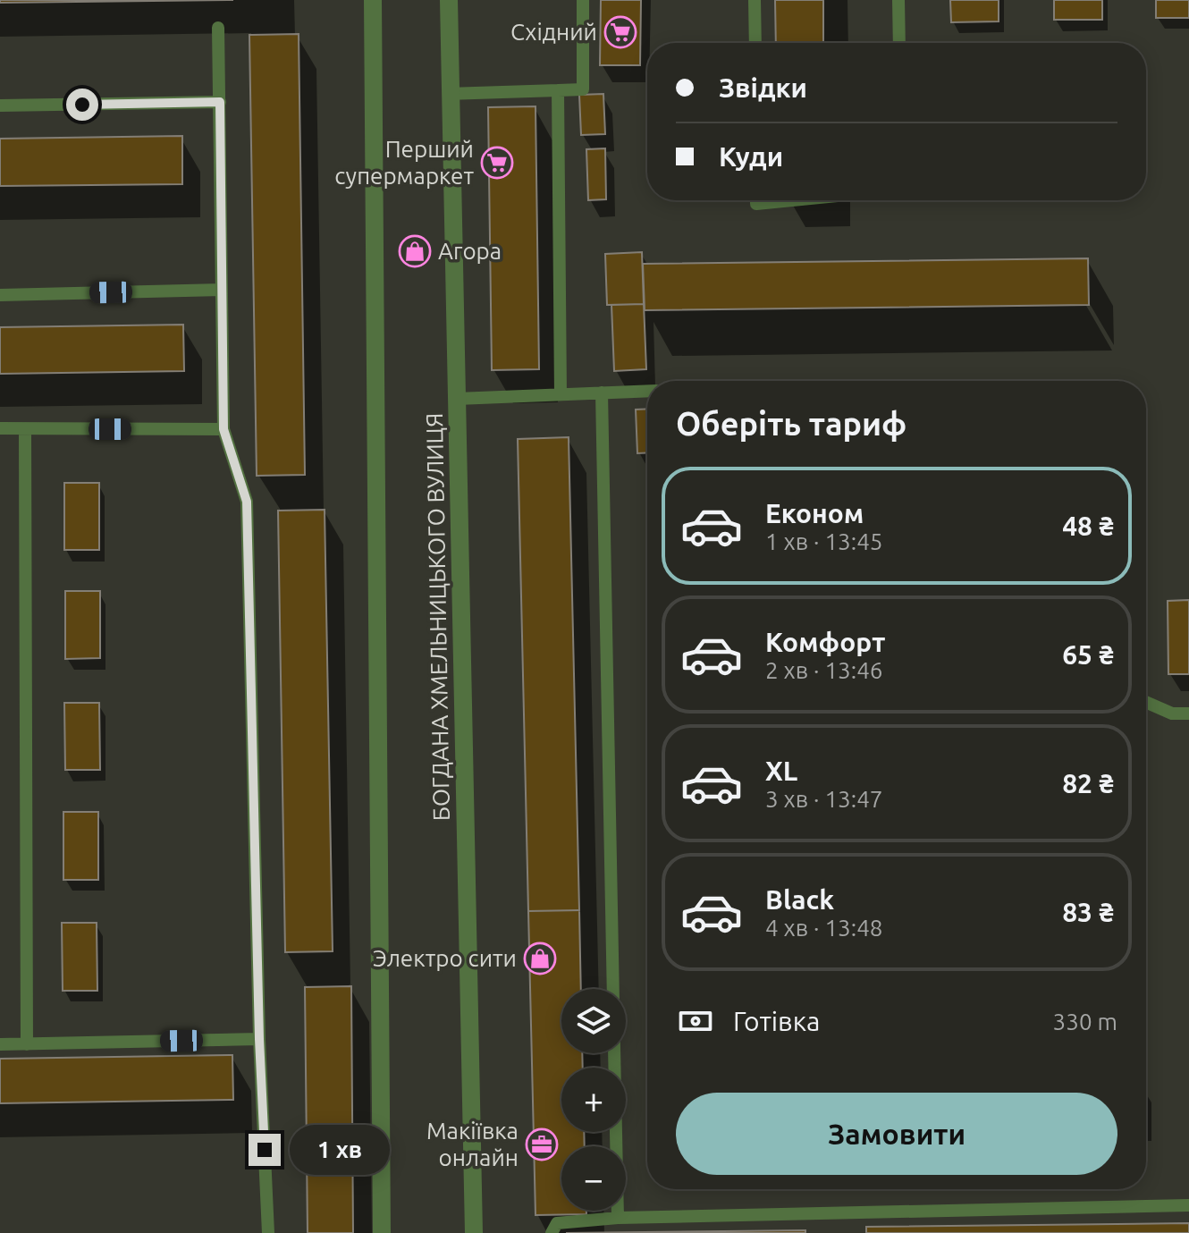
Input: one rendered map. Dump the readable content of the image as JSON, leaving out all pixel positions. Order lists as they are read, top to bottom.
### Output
{
  "streets": {
    "street": ["БОГДАНА ХМЕЛЬНИЦЬКОГО ВУЛИЦЯ"]
  },
  "places": {
    "supermarket": ["Східний", "Перший супермаркет"],
    "shop": ["Агора", "Электро сити"],
    "office": ["Макіївка онлайн"]
  },
  "page": {
    "banner": ["Звідки", "Куди"],
    "heading": "Оберіть тариф",
    "list": [
      {
        "name": "Економ",
        "note": "1 хв · 13:45",
        "value": "48 ₴"
      },
      {
        "name": "Комфорт",
        "note": "2 хв · 13:46",
        "value": "65 ₴"
      },
      {
        "name": "XL",
        "note": "3 хв · 13:47",
        "value": "82 ₴"
      },
      {
        "name": "Black",
        "note": "4 хв · 13:48",
        "value": "83 ₴"
      }
    ],
    "pay": ["Готівка", "330 m"],
    "map_buttons": ["+", "−"],
    "buttons": "Замовити",
    "bubble": "1 хв"
  }
}
